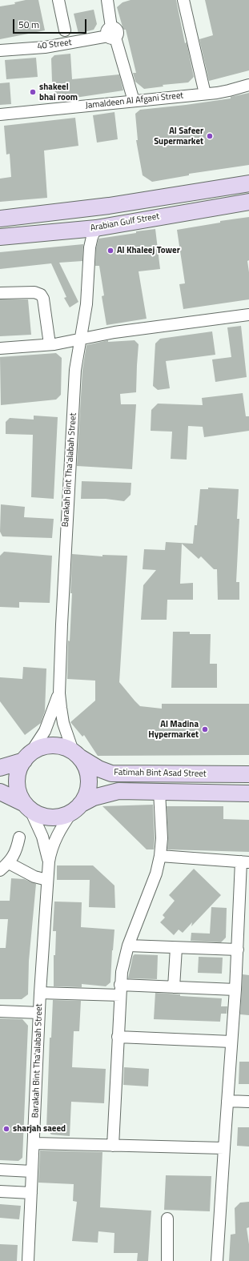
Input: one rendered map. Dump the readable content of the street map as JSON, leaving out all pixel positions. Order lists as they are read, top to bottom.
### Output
{
  "streets": {
    "street": [
      "40 Street",
      "Jamaldeen Al Afgani Street",
      "Arabian Gulf Street",
      "Barakah Bint Tha'alabah Street",
      "Fatimah Bint Asad Street"
    ]
  },
  "crossings": [
    ["Arabian Gulf Street", "Barakah Bint Tha'alabah Street"],
    ["Barakah Bint Tha'alabah Street", "Fatimah Bint Asad Street"]
  ],
  "places": [
    "shakeel bhai room",
    "Al Safeer Supermarket",
    "Al Khaleej Tower",
    "Al Madina Hypermarket",
    "sharjah saeed"
  ],
  "scale_bar": "50 m"
}
